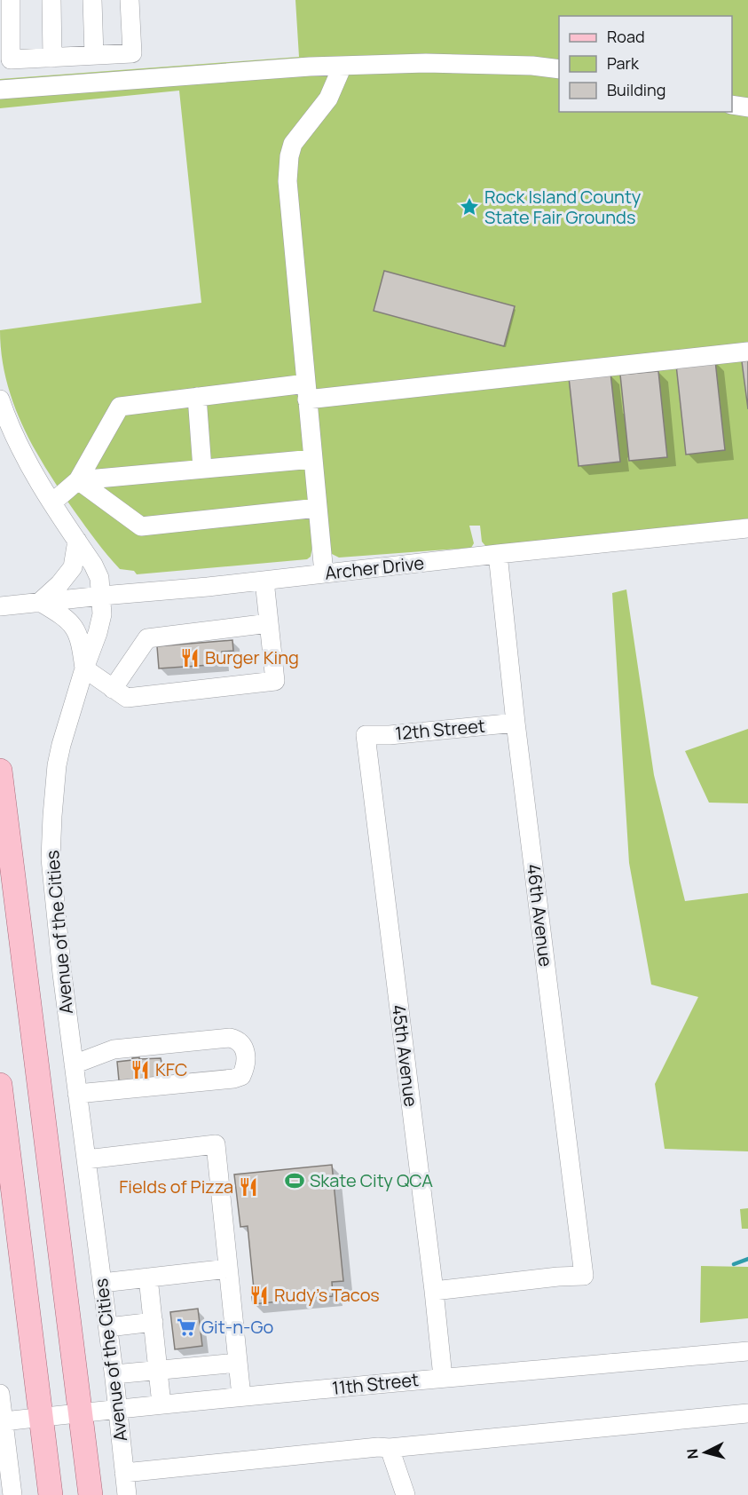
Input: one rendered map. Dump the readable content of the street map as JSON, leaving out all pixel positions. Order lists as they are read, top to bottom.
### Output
{
  "streets": {
    "main road": ["Avenue of the Cities"],
    "street": [
      "Archer Drive",
      "12th Street",
      "46th Avenue",
      "45th Avenue",
      "11th Street"
    ]
  },
  "crossings": [
    ["Archer Drive", "46th Avenue"],
    ["Archer Drive", "Avenue of the Cities"],
    ["12th Street", "46th Avenue"],
    ["12th Street", "45th Avenue"],
    ["46th Avenue", "45th Avenue"],
    ["Avenue of the Cities", "11th Street"],
    ["45th Avenue", "11th Street"]
  ],
  "places": {
    "place": ["Rock Island County State Fair Grounds"],
    "restaurant": [
      "Burger King",
      "KFC",
      "Fields of Pizza",
      "Rudy's Tacos"
    ],
    "sports": ["Skate City QCA"],
    "supermarket": ["Git-n-Go"]
  },
  "legend": ["Road", "Park", "Building"],
  "north": "left"
}
